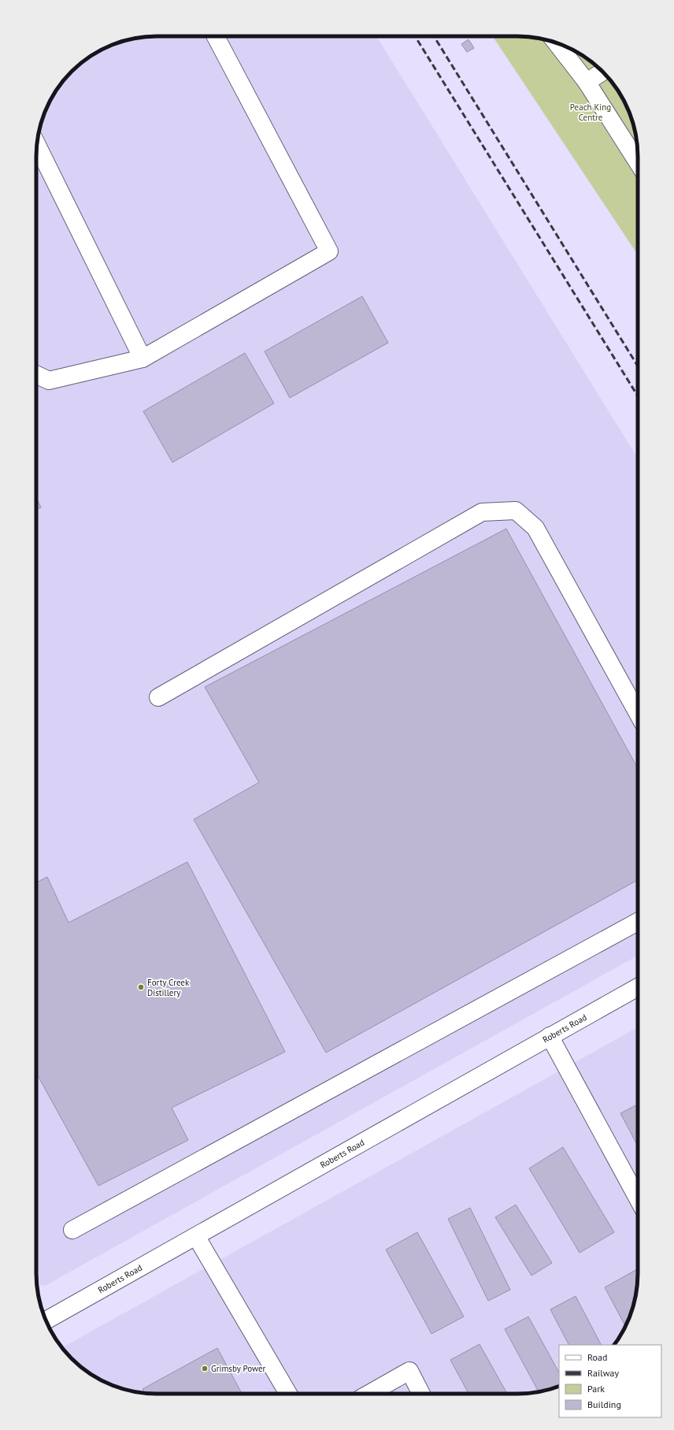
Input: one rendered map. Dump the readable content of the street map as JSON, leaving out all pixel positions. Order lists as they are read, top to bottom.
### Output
{
  "streets": {
    "street": ["Roberts Road"]
  },
  "parks": ["Peach King Centre"],
  "places": ["Forty Creek Distillery", "Grimsby Power"],
  "legend": [
    "Road",
    "Railway",
    "Park",
    "Building"
  ]
}
